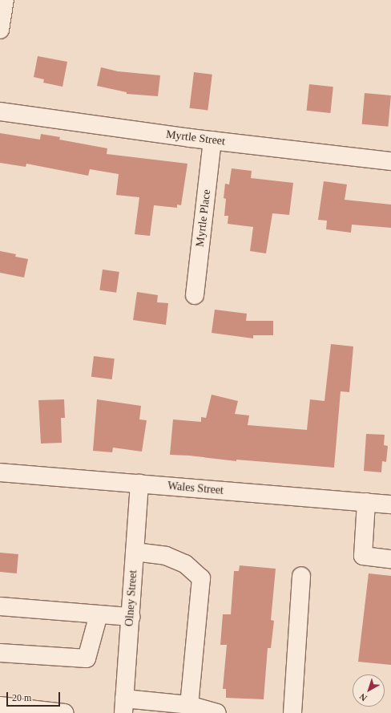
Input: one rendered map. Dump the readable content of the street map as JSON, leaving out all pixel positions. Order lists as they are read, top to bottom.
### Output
{
  "streets": {
    "street": [
      "Myrtle Street",
      "Myrtle Place",
      "Wales Street",
      "Olney Street"
    ]
  },
  "crossings": [
    ["Myrtle Street", "Myrtle Place"],
    ["Wales Street", "Olney Street"]
  ],
  "scale_bar": "20 m",
  "north": "bottom left"
}
